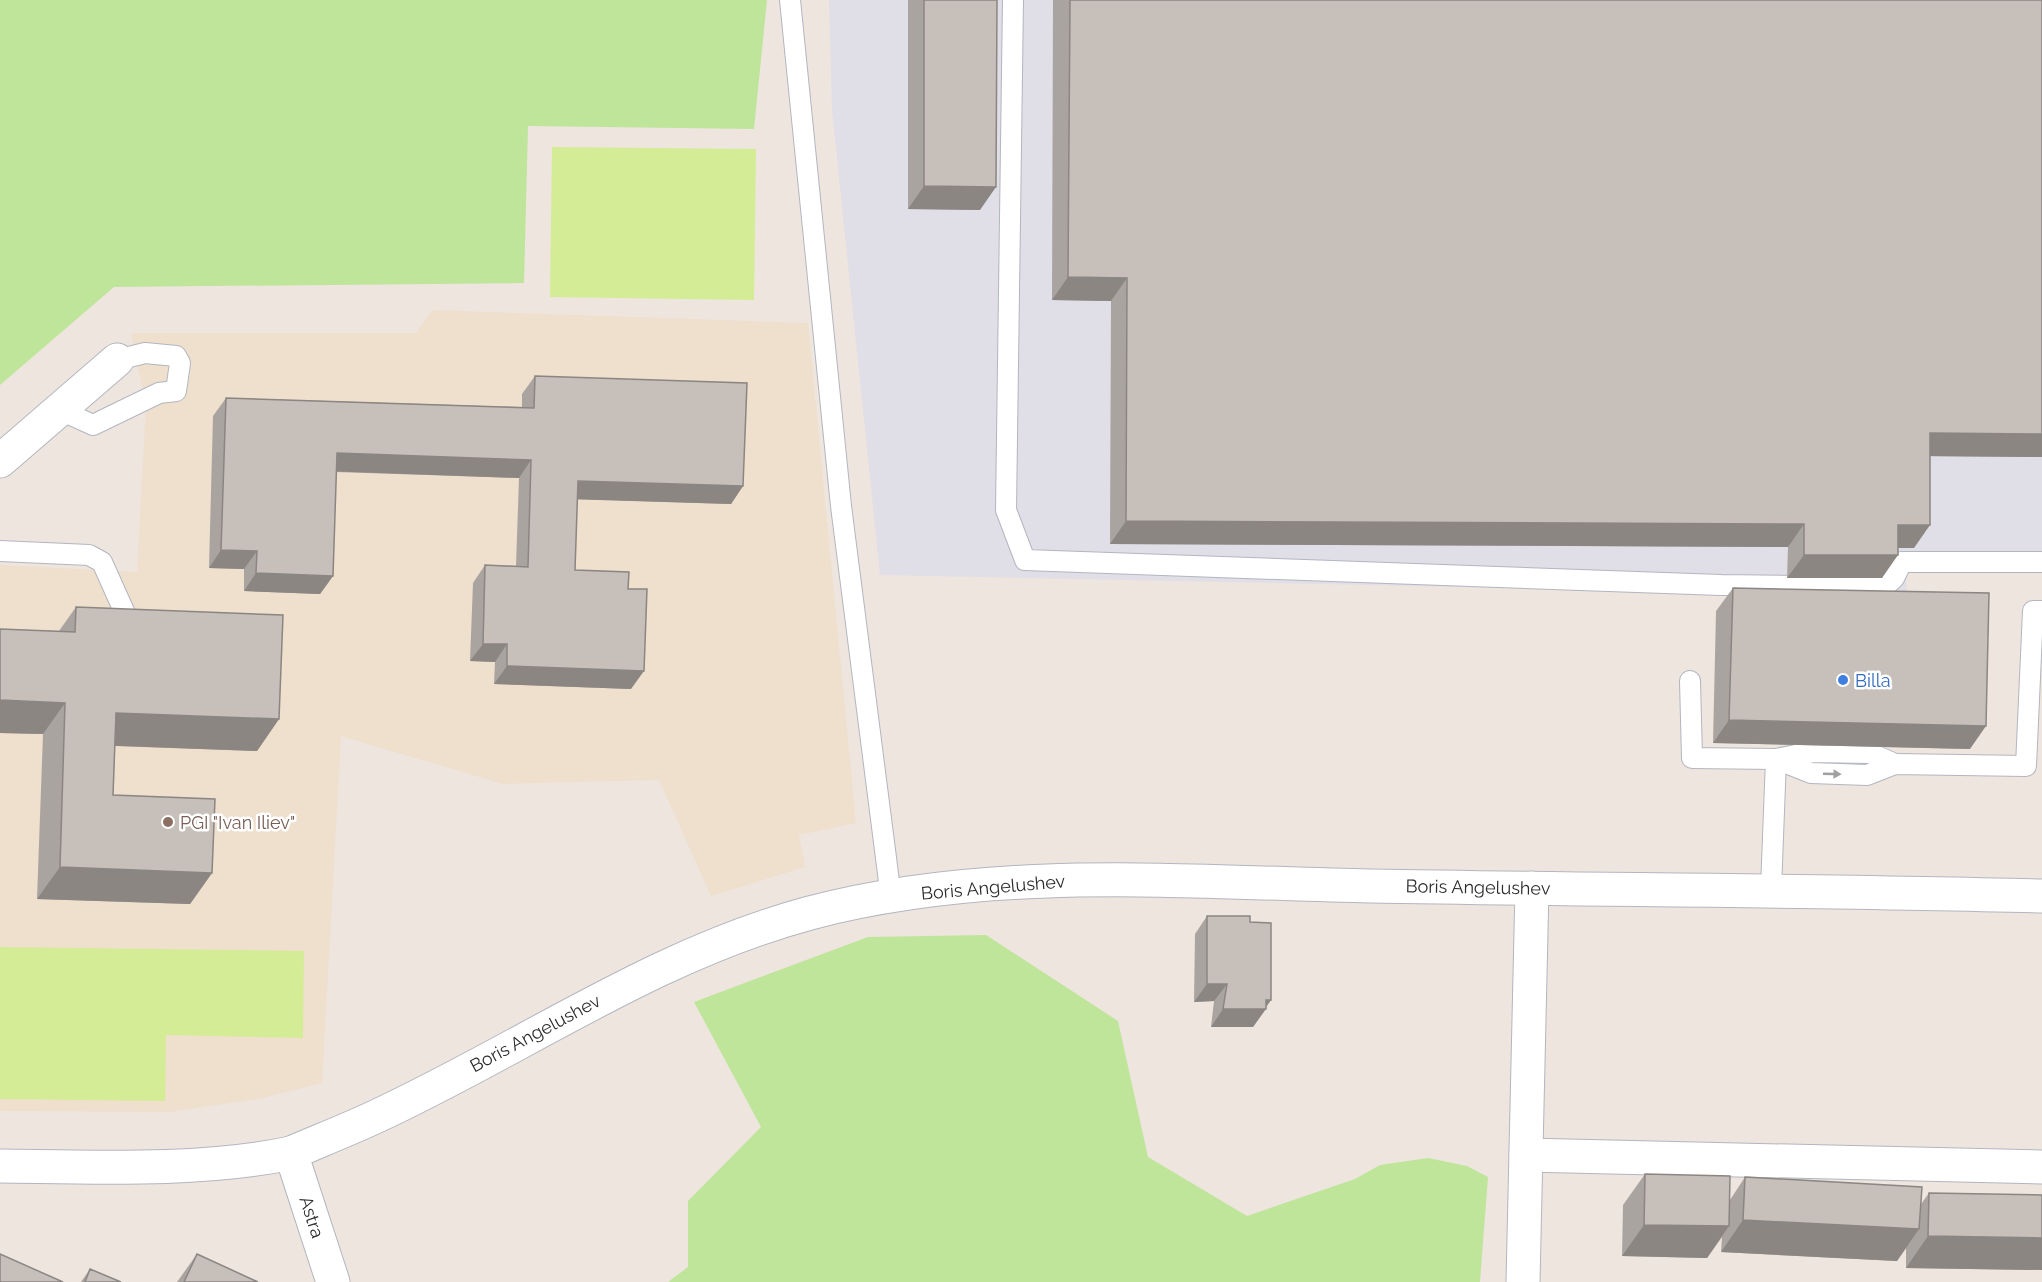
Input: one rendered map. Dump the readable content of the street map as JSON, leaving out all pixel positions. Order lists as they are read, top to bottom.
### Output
{
  "streets": {
    "street": ["Boris Angelushev", "Astra"]
  },
  "crossings": [
    ["Boris Angelushev", "Astra"]
  ],
  "places": ["Billa", "PGI \"Ivan Iliev\""]
}
